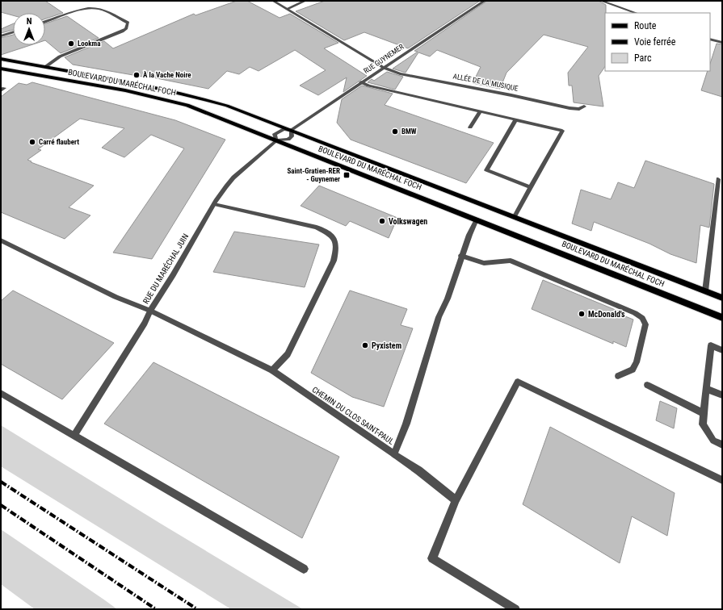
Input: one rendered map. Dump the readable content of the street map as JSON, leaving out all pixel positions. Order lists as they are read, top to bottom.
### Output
{
  "streets": {
    "main road": ["BOULEVARD DU MARÉCHAL FOCH"],
    "street": [
      "RUE GUYNEMER",
      "ALLÉE DE LA MUSIQUE",
      "RUE DU MARÉCHAL JUIN",
      "CHEMIN DU CLOS SAINT-PAUL"
    ]
  },
  "crossings": [
    ["RUE GUYNEMER", "BOULEVARD DU MARÉCHAL FOCH"],
    ["RUE GUYNEMER", "ALLÉE DE LA MUSIQUE"],
    ["BOULEVARD DU MARÉCHAL FOCH", "RUE DU MARÉCHAL JUIN"],
    ["BOULEVARD DU MARÉCHAL FOCH", "CHEMIN DU CLOS SAINT-PAUL"],
    ["RUE DU MARÉCHAL JUIN", "CHEMIN DU CLOS SAINT-PAUL"]
  ],
  "places": {
    "other": [
      "Lookma",
      "À la Vache Noire",
      "BMW",
      "Carré flaubert",
      "Volkswagen",
      "McDonald's",
      "Pyxistem"
    ],
    "transit": ["Saint-Gratien-RER - Guynemer"]
  },
  "legend": ["Route", "Voie ferrée", "Parc"],
  "north": "top"
}
